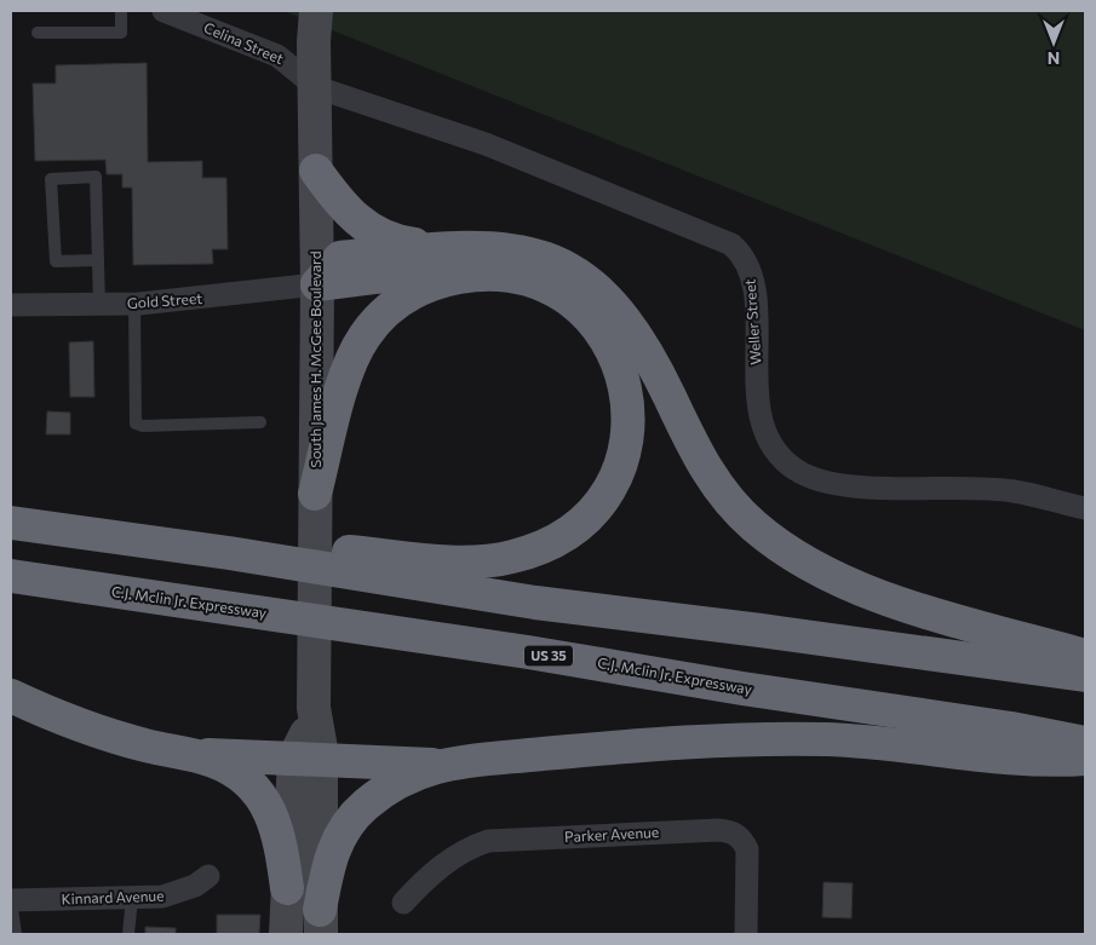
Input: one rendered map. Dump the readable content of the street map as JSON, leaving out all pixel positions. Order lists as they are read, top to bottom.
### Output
{
  "streets": {
    "highway": ["C.J. Mclin Jr. Expressway", "US 35"],
    "main road": ["South James H. McGee Boulevard"],
    "street": [
      "Celina Street",
      "Gold Street",
      "Weller Street",
      "Parker Avenue",
      "Kinnard Avenue"
    ]
  },
  "crossings": [
    ["Celina Street", "Weller Street"],
    ["Celina Street", "South James H. McGee Boulevard"],
    ["Gold Street", "South James H. McGee Boulevard"],
    ["Weller Street", "South James H. McGee Boulevard"]
  ],
  "north": "bottom"
}
